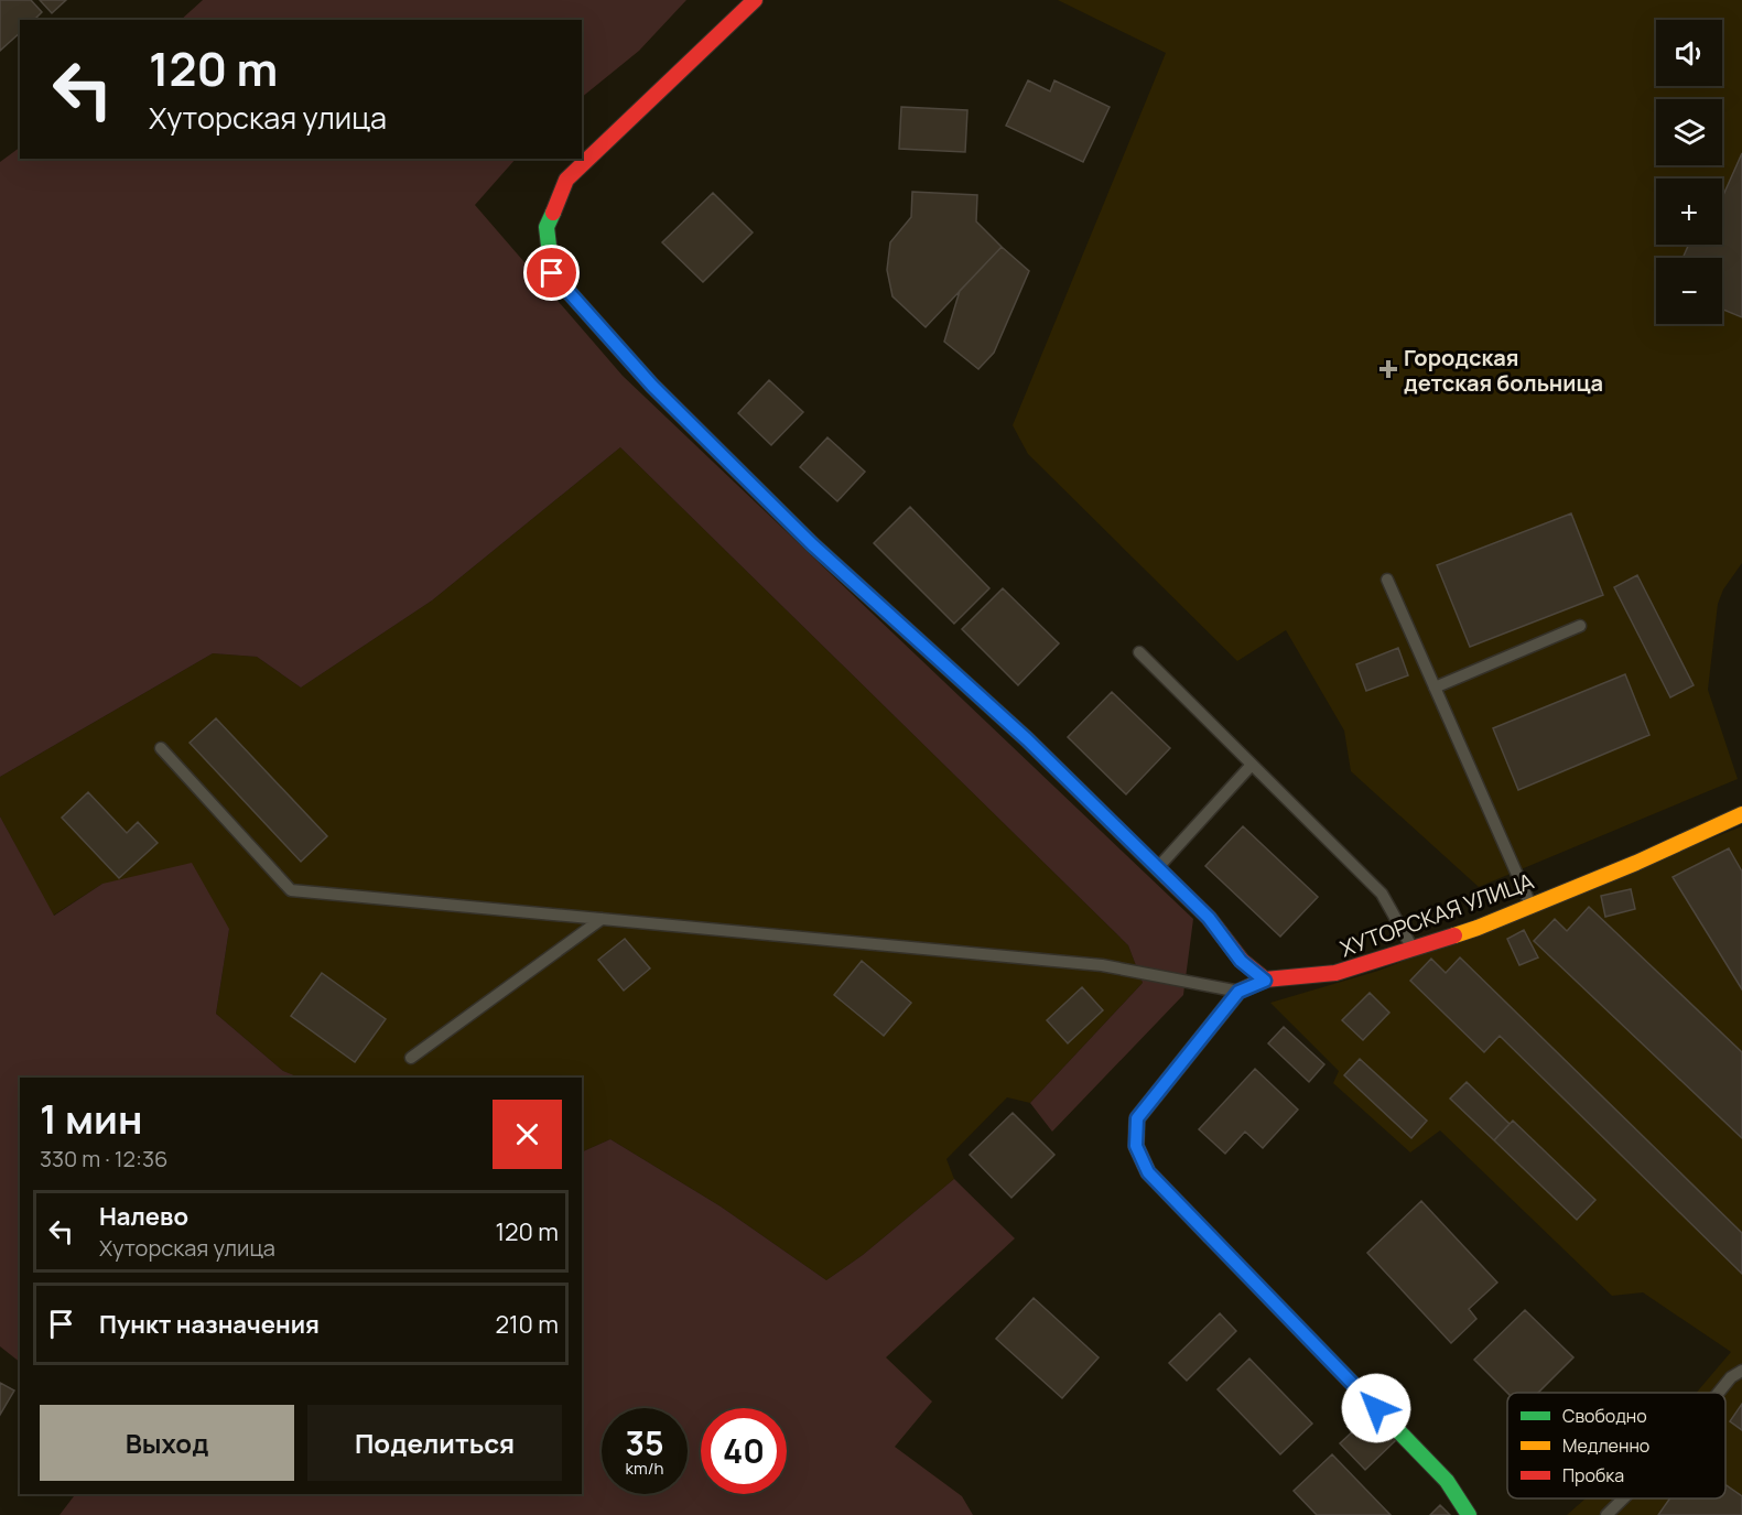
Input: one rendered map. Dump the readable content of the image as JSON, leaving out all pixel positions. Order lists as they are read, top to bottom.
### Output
{
  "streets": {
    "street": ["ХУТОРСКАЯ УЛИЦА"]
  },
  "places": {
    "health": ["Городская детская больница"]
  },
  "legend": ["Свободно", "Медленно", "Пробка"],
  "page": {
    "map_buttons": ["+", "−"],
    "turn": ["120 m", "Хуторская улица"],
    "heading": ["1 мин", "330 m · 12:36"],
    "list": [
      {
        "name": "Налево",
        "note": "Хуторская улица",
        "value": "120 m"
      },
      {
        "name": "Пункт назначения",
        "value": "210 m"
      }
    ],
    "buttons": ["Выход", "Поделиться"],
    "speed": "35 km/h",
    "limit": "40"
  }
}
